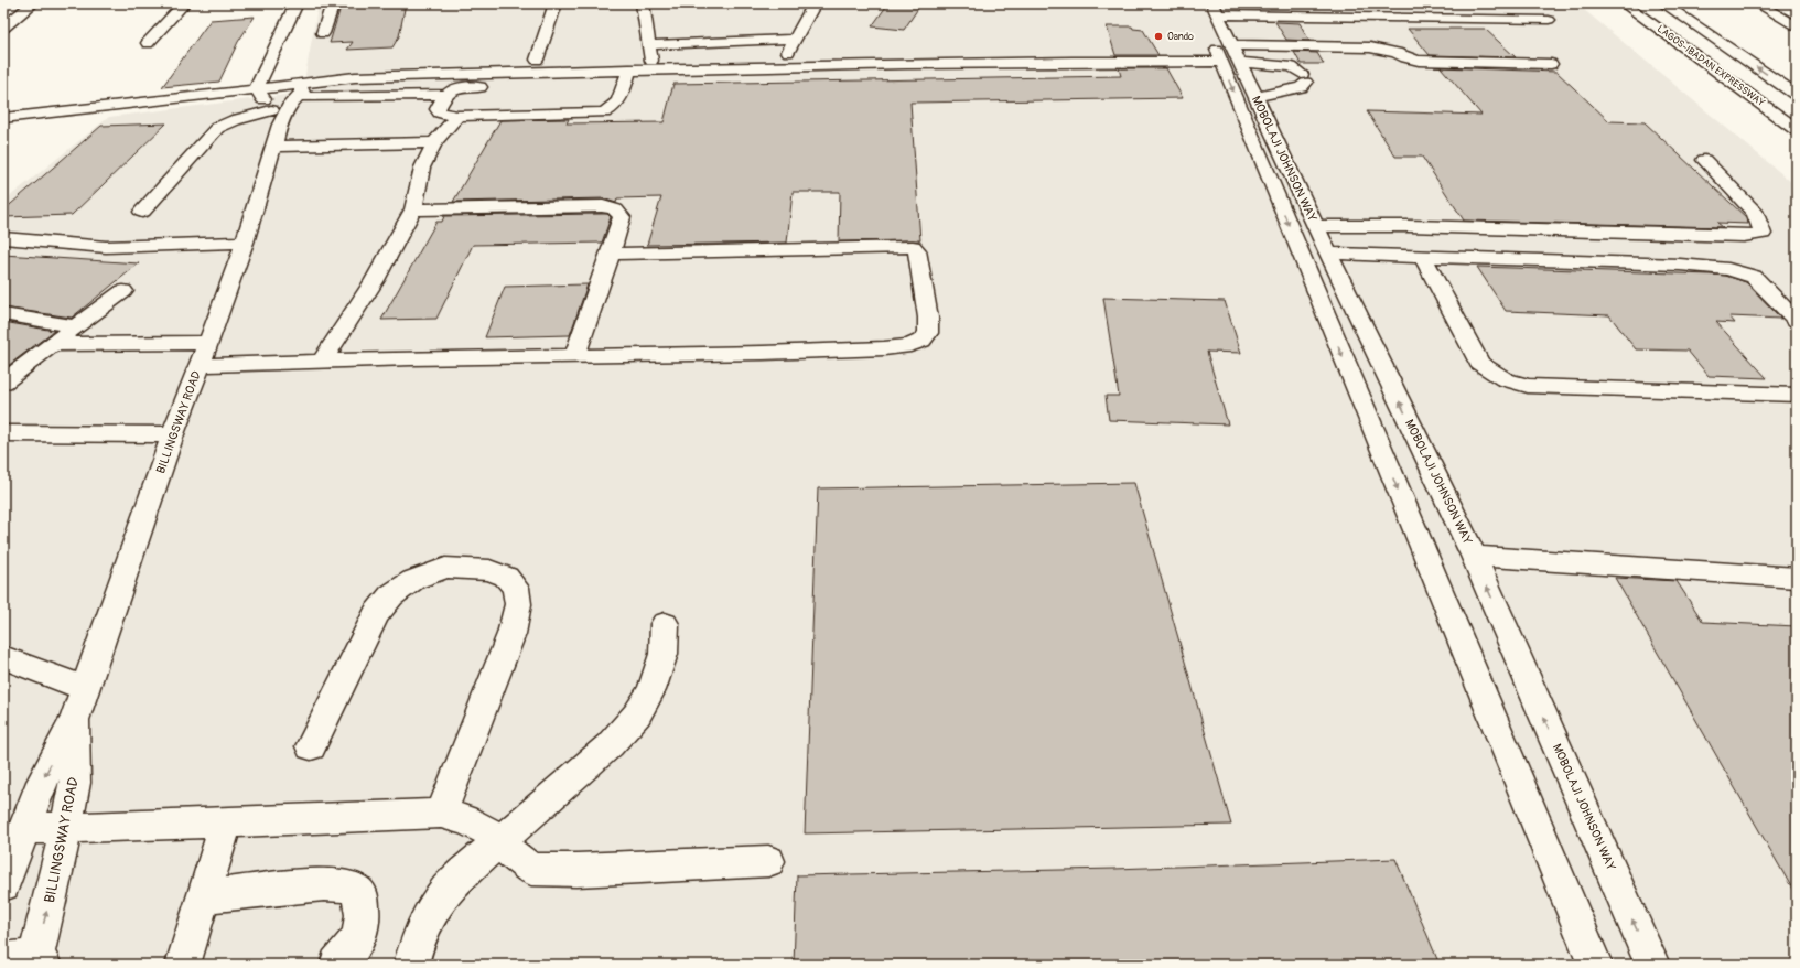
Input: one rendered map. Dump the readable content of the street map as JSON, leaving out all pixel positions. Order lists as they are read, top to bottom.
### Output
{
  "streets": {
    "main road": ["LAGOS-IBADAN EXPRESSWAY", "MOBOLAJI JOHNSON WAY", "BILLINGSWAY ROAD"]
  },
  "places": ["Oando"]
}
